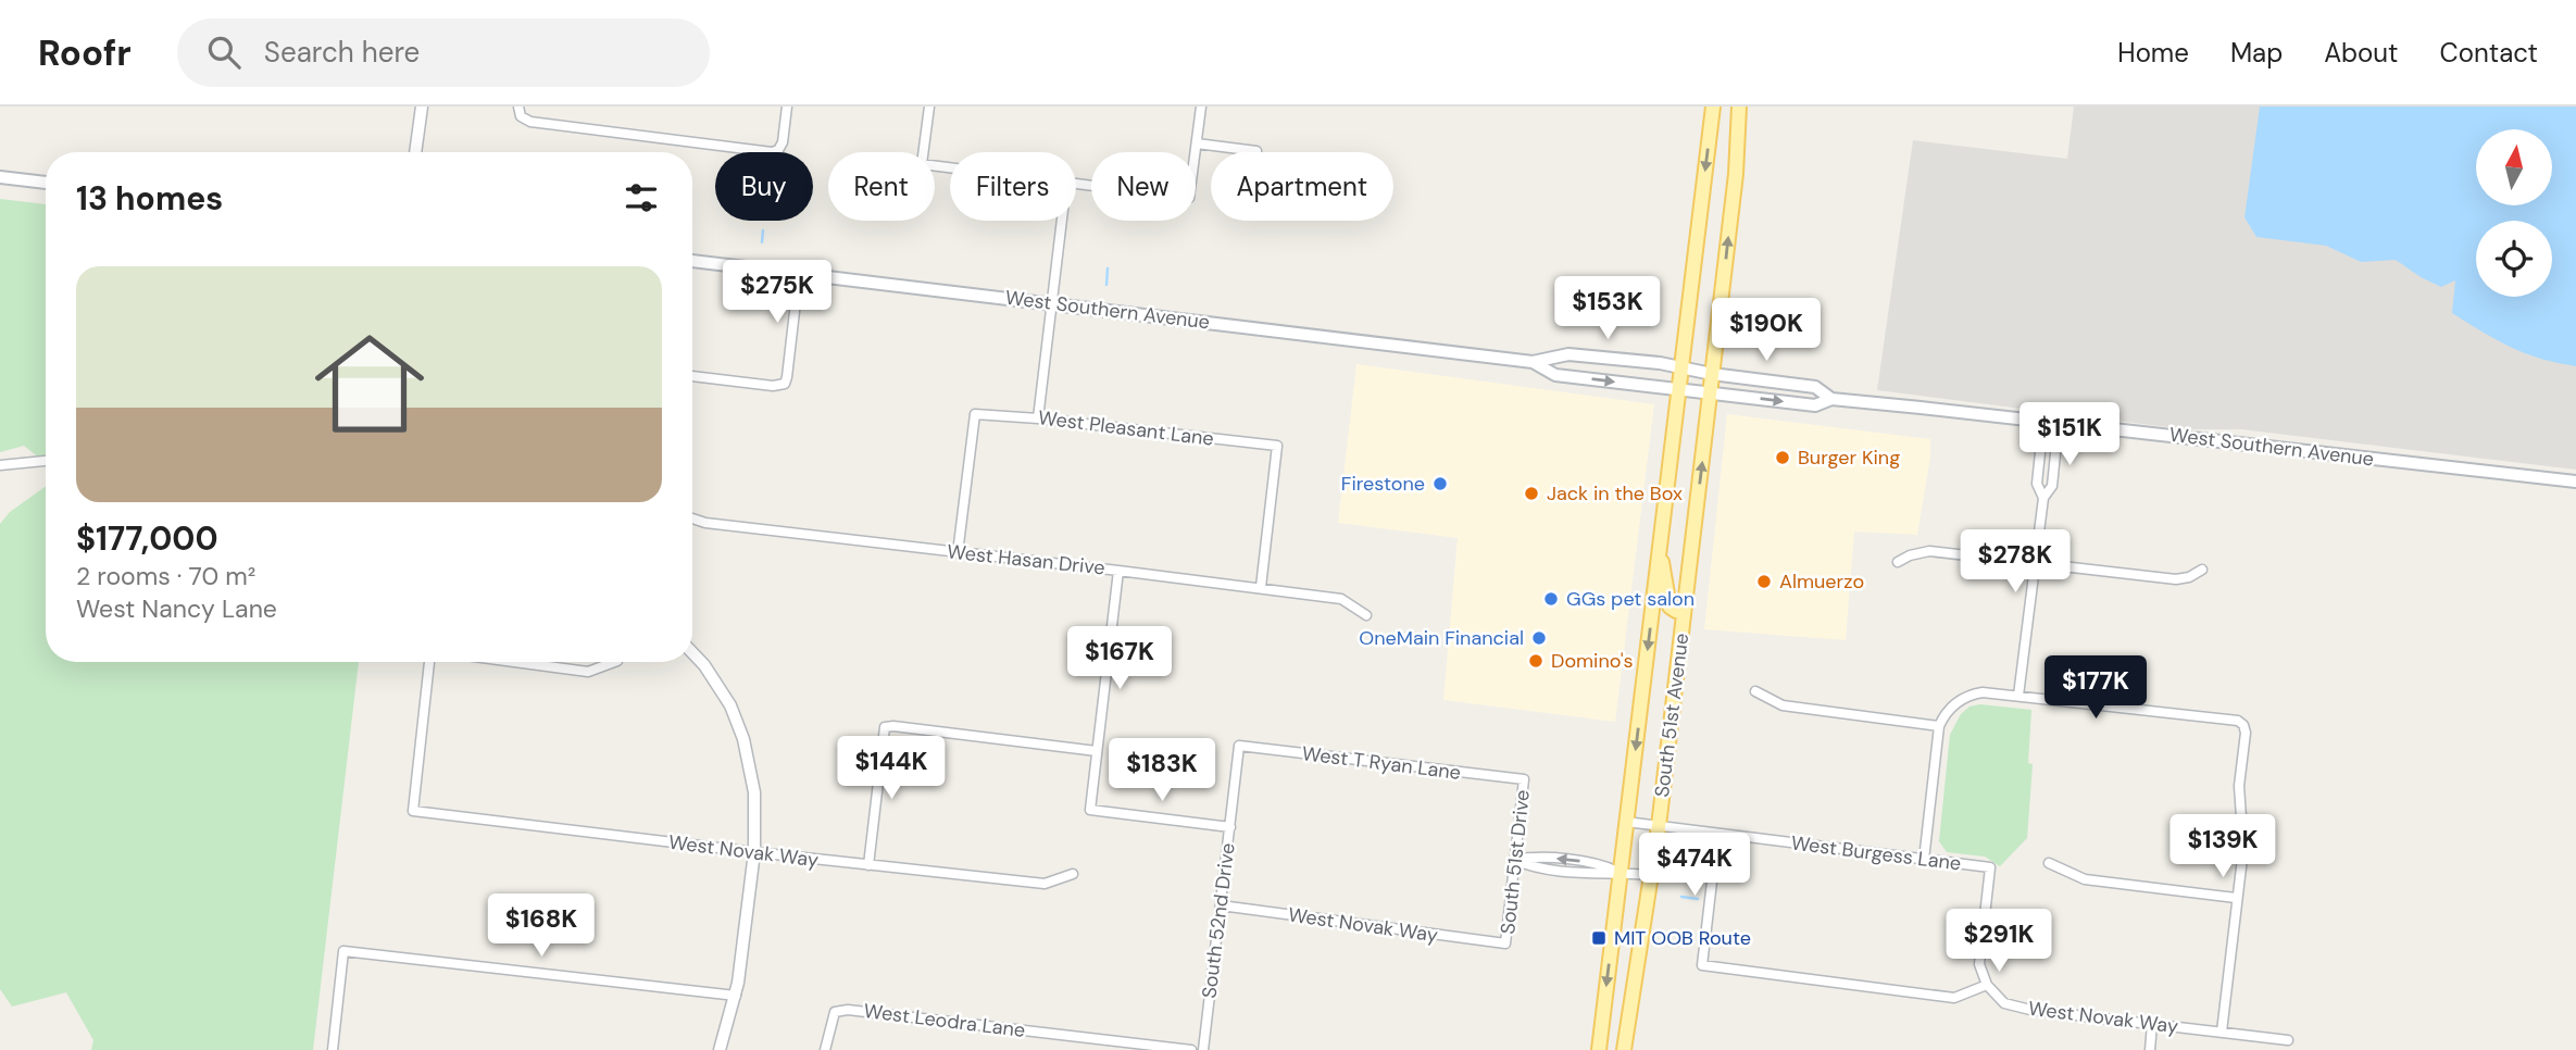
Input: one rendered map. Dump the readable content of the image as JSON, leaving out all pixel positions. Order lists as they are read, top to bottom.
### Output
{
  "streets": {
    "main road": ["West Southern Avenue", "South 51st Avenue"],
    "street": [
      "West Pleasant Lane",
      "West Hasan Drive",
      "West T Ryan Lane",
      "West Novak Way",
      "West Burgess Lane",
      "South 51st Drive",
      "South 52nd Drive",
      "West Leodra Lane"
    ]
  },
  "crossings": [
    ["West Southern Avenue", "South 51st Avenue"],
    ["West Pleasant Lane", "West Hasan Drive"],
    ["South 51st Avenue", "West Burgess Lane"],
    ["West T Ryan Lane", "South 51st Drive"],
    ["West T Ryan Lane", "South 52nd Drive"],
    ["West Novak Way", "West Burgess Lane"],
    ["West Novak Way", "South 51st Drive"],
    ["West Novak Way", "South 52nd Drive"]
  ],
  "places": {
    "other": [
      "Burger King",
      "Firestone",
      "Jack in the Box",
      "Almuerzo",
      "GGs pet salon",
      "OneMain Financial",
      "Domino's"
    ],
    "transit": ["MIT OOB Route"]
  },
  "north": "top",
  "page": {
    "header": "Roofr",
    "search": "Search here",
    "nav": [
      "Home",
      "Map",
      "About",
      "Contact"
    ],
    "chip": [
      "Buy",
      "Rent",
      "Filters",
      "New",
      "Apartment"
    ],
    "heading": "13 homes",
    "list": [
      {
        "name": "$177,000",
        "note": "2 rooms · 70 m² · West Nancy Lane"
      }
    ],
    "price": [
      "$275K",
      "$153K",
      "$190K",
      "$151K",
      "$278K",
      "$167K",
      "$177K",
      "$144K",
      "$183K",
      "$139K",
      "$474K",
      "$168K",
      "$291K"
    ]
  }
}
